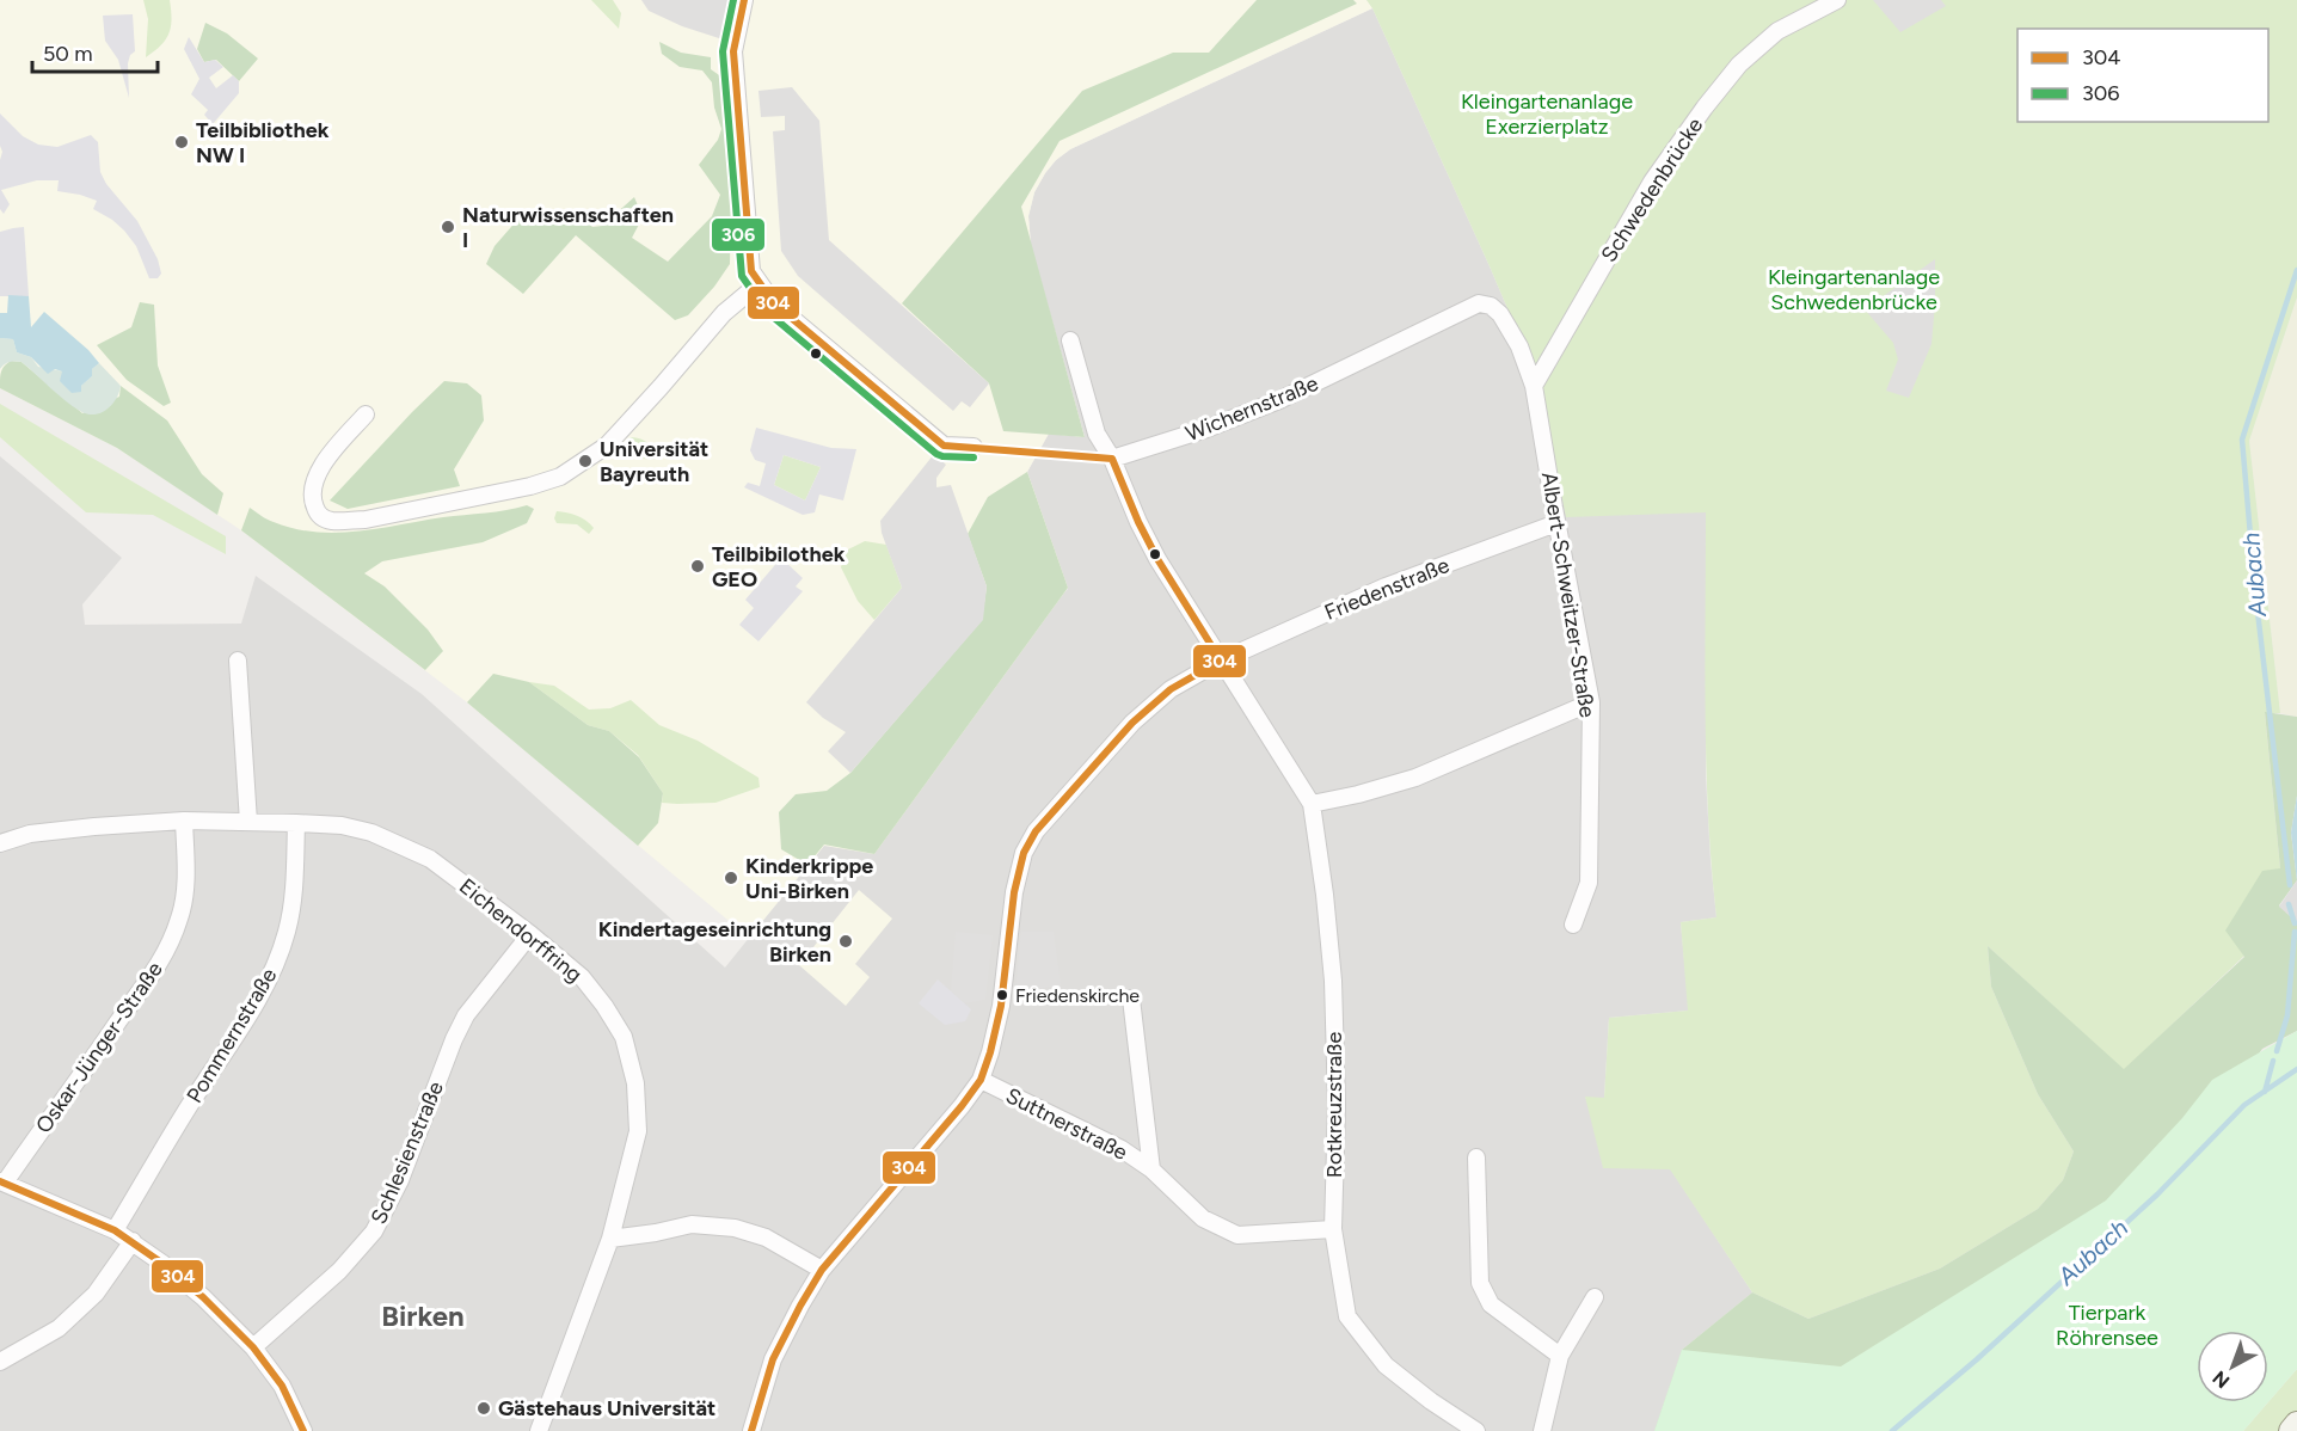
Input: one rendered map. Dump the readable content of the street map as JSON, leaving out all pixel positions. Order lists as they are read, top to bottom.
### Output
{
  "streets": {
    "street": [
      "Schwedenbrücke",
      "Wichernstraße",
      "Friedenstraße",
      "Albert-Schweitzer-Straße",
      "Eichendorffring",
      "Pommernstraße",
      "Oskar-Jünger-Straße",
      "Rotkreuzstraße",
      "Suttnerstraße",
      "Schlesienstraße"
    ]
  },
  "crossings": [
    ["Schwedenbrücke", "Albert-Schweitzer-Straße"],
    ["Wichernstraße", "Albert-Schweitzer-Straße"],
    ["Friedenstraße", "Albert-Schweitzer-Straße"],
    ["Friedenstraße", "Rotkreuzstraße"],
    ["Friedenstraße", "Suttnerstraße"],
    ["Eichendorffring", "Pommernstraße"],
    ["Eichendorffring", "Oskar-Jünger-Straße"],
    ["Eichendorffring", "Schlesienstraße"],
    ["Rotkreuzstraße", "Suttnerstraße"]
  ],
  "districts": ["Birken"],
  "water": ["Aubach"],
  "parks": ["Kleingartenanlage Exerzierplatz", "Kleingartenanlage Schwedenbrücke", "Tierpark Röhrensee"],
  "places": [
    "Teilbibliothek NW I",
    "Naturwissenschaften I",
    "Universität Bayreuth",
    "Teilbibilothek GEO",
    "Kinderkrippe Uni-Birken",
    "Kindertageseinrichtung Birken",
    "Friedenskirche",
    "Gästehaus Universität"
  ],
  "lines": ["transit line 304", "transit line 306"],
  "legend": ["304", "306"],
  "scale_bar": "50 m",
  "north": "bottom left"
}
